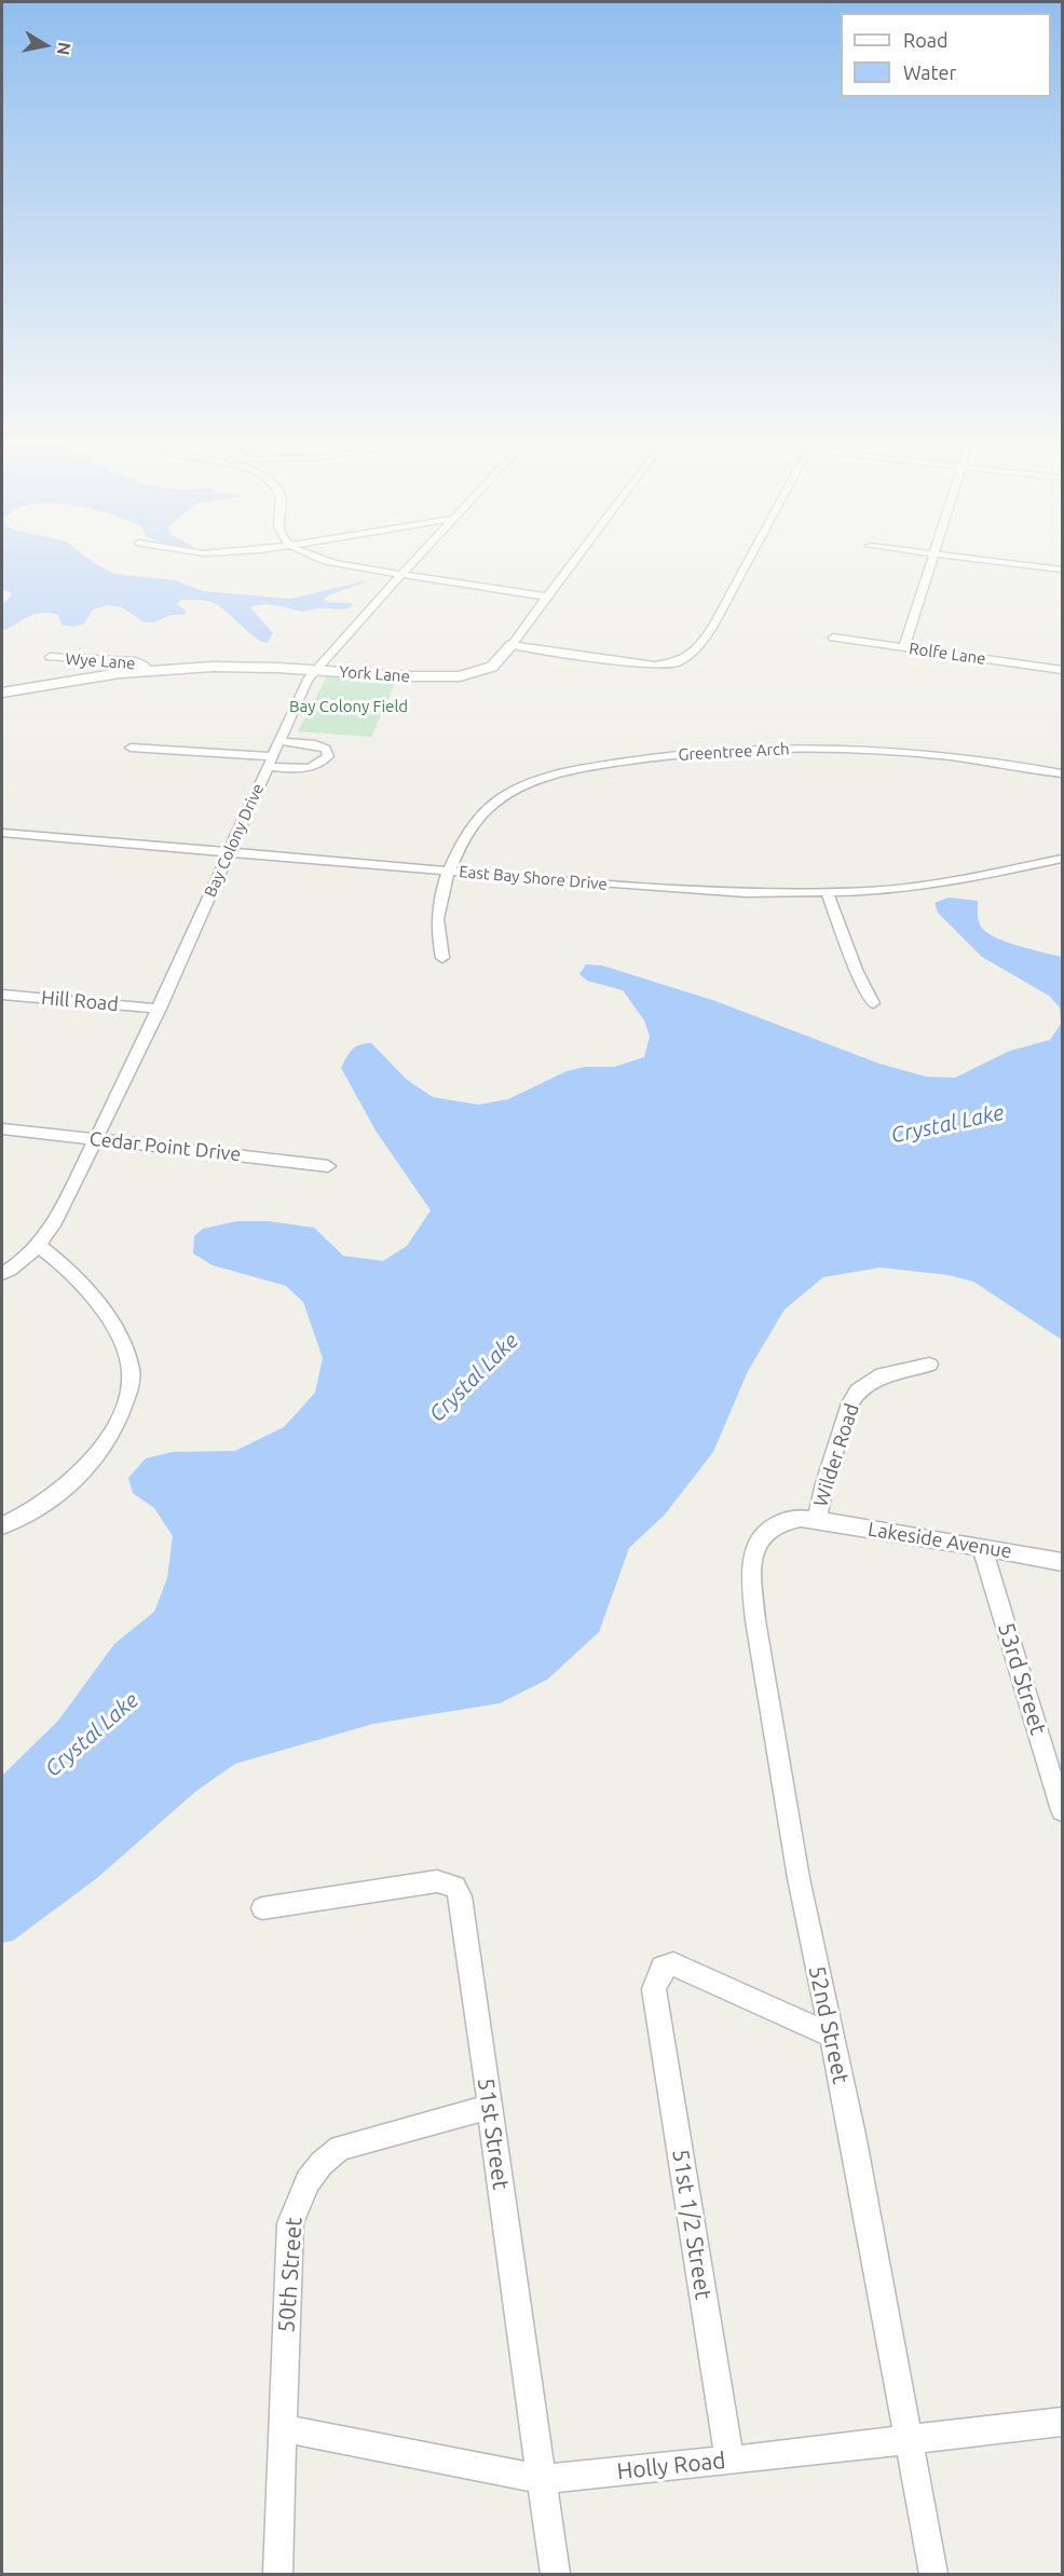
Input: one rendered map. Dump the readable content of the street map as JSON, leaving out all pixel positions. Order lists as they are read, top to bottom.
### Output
{
  "streets": {
    "street": [
      "Rolfe Lane",
      "Wye Lane",
      "York Lane",
      "Greentree Arch",
      "Bay Colony Drive",
      "East Bay Shore Drive",
      "Hill Road",
      "Cedar Point Drive",
      "Wilder Road",
      "Lakeside Avenue",
      "53rd Street",
      "52nd Street",
      "51st Street",
      "51st 1/2 Street",
      "50th Street",
      "Holly Road"
    ]
  },
  "crossings": [
    ["Wye Lane", "York Lane"],
    ["York Lane", "Bay Colony Drive"],
    ["Greentree Arch", "East Bay Shore Drive"],
    ["Bay Colony Drive", "East Bay Shore Drive"],
    ["Bay Colony Drive", "Hill Road"],
    ["Bay Colony Drive", "Cedar Point Drive"],
    ["Wilder Road", "Lakeside Avenue"],
    ["Wilder Road", "52nd Street"],
    ["Lakeside Avenue", "53rd Street"],
    ["Lakeside Avenue", "52nd Street"],
    ["52nd Street", "51st 1/2 Street"],
    ["52nd Street", "Holly Road"],
    ["51st Street", "50th Street"],
    ["51st Street", "Holly Road"],
    ["51st 1/2 Street", "Holly Road"],
    ["50th Street", "Holly Road"]
  ],
  "water": ["Crystal Lake"],
  "parks": ["Bay Colony Field"],
  "legend": ["Road", "Water"],
  "north": "right"
}
